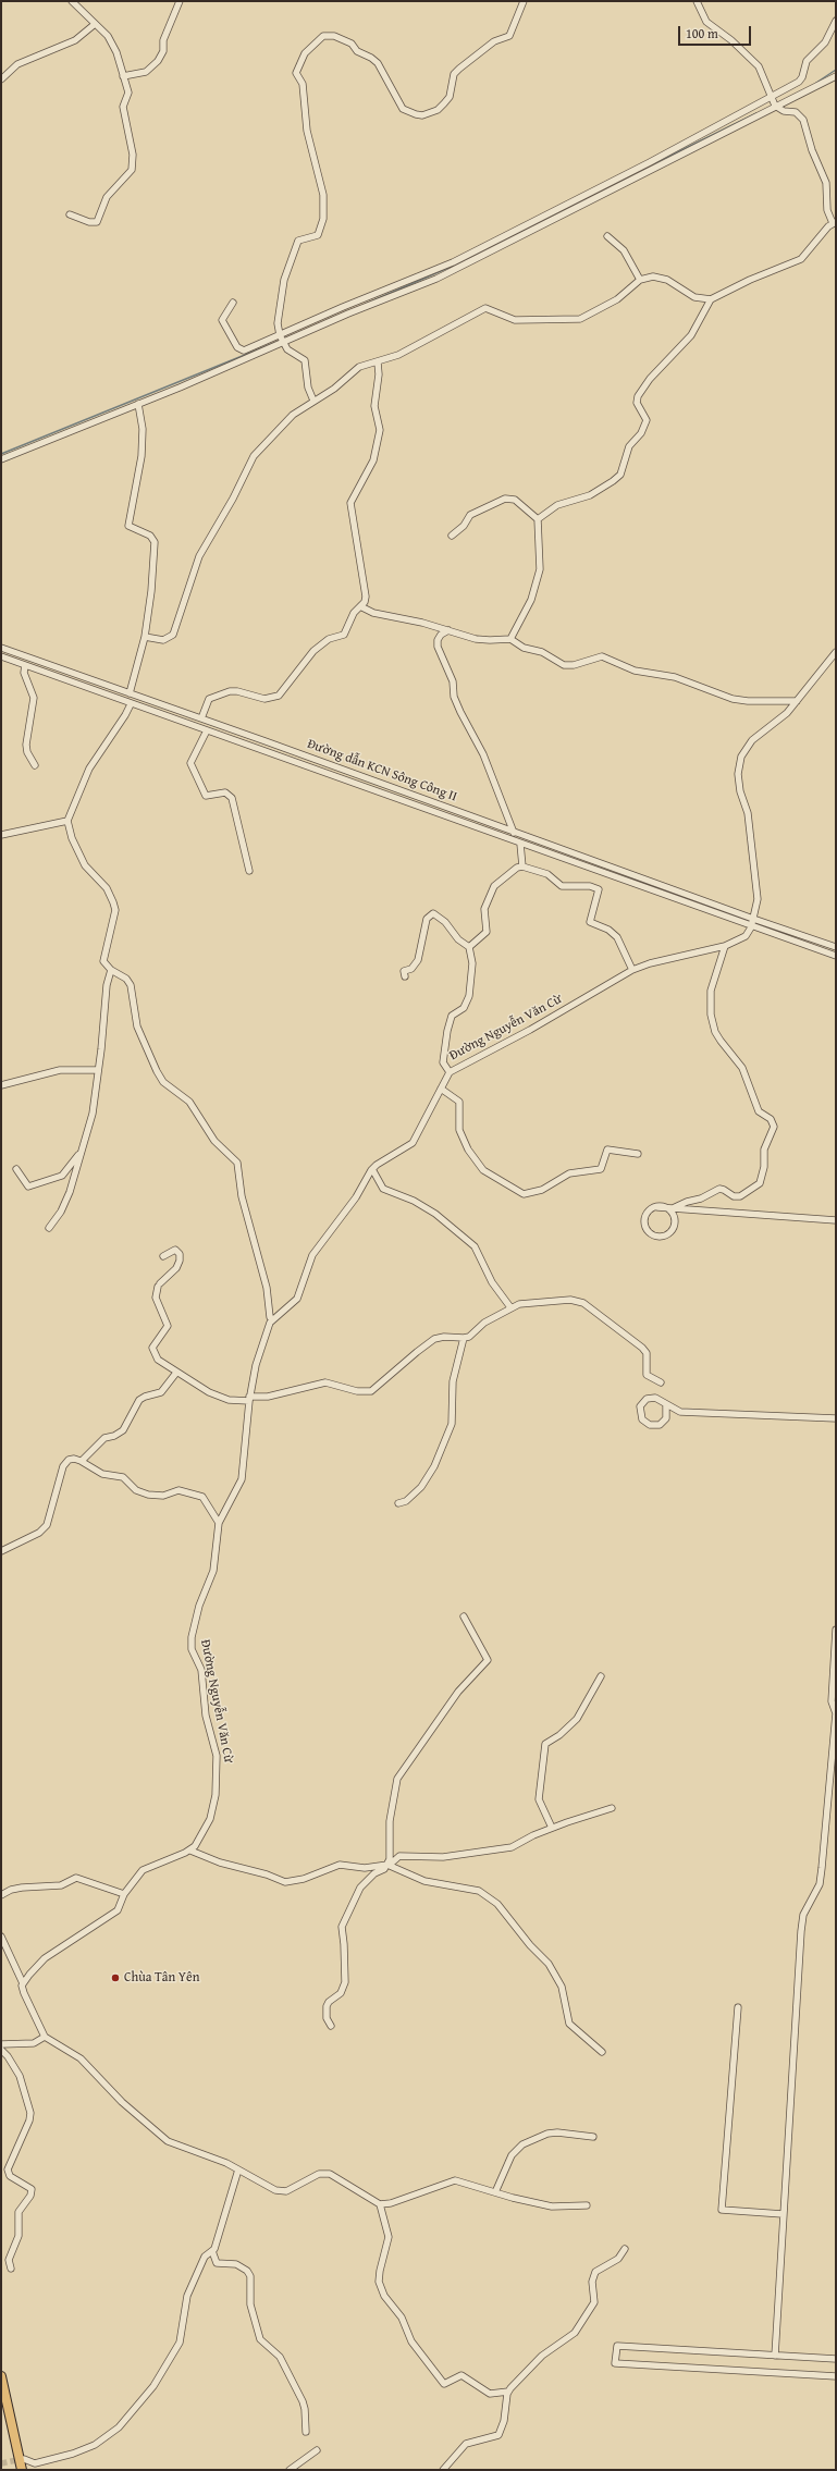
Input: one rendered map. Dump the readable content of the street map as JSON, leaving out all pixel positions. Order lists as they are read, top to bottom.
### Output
{
  "streets": {
    "street": ["Đường dẫn KCN Sông Công II", "Đường Nguyễn Văn Cừ"]
  },
  "crossings": [
    ["Đường dẫn KCN Sông Công II", "Đường Nguyễn Văn Cừ"]
  ],
  "places": ["Chùa Tân Yên"],
  "scale_bar": "100 m"
}
